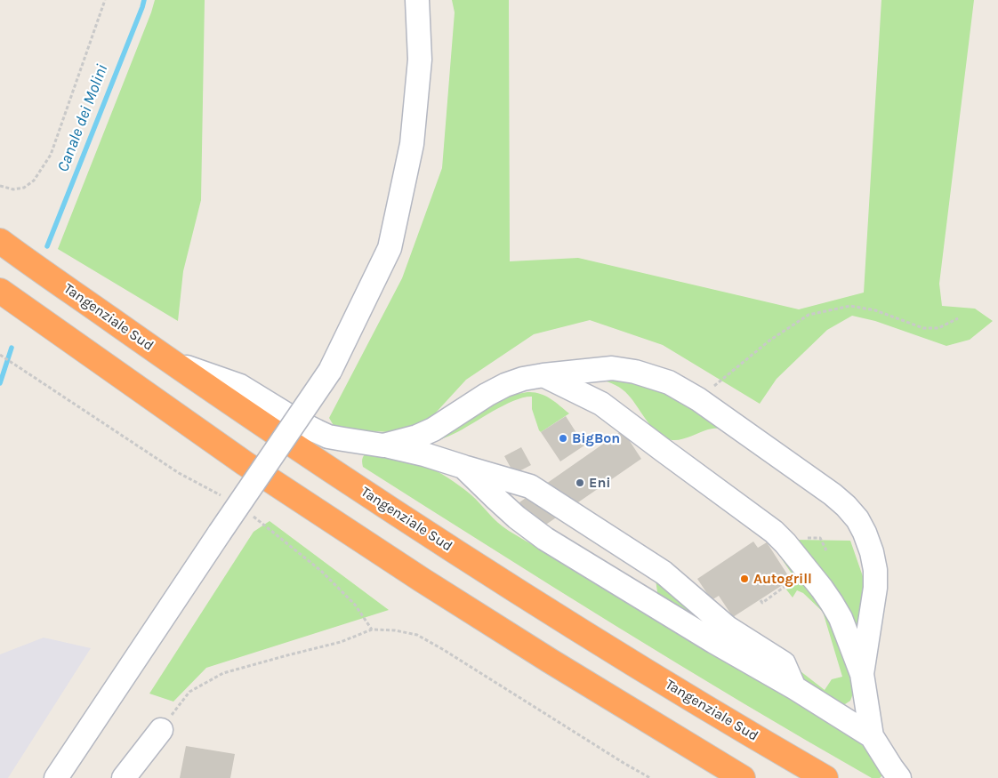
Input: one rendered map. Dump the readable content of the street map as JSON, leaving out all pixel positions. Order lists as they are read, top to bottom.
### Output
{
  "streets": {
    "highway": ["Tangenziale Sud"]
  },
  "water": ["Canale dei Molini"],
  "places": ["BigBon", "Eni", "Autogrill"]
}
